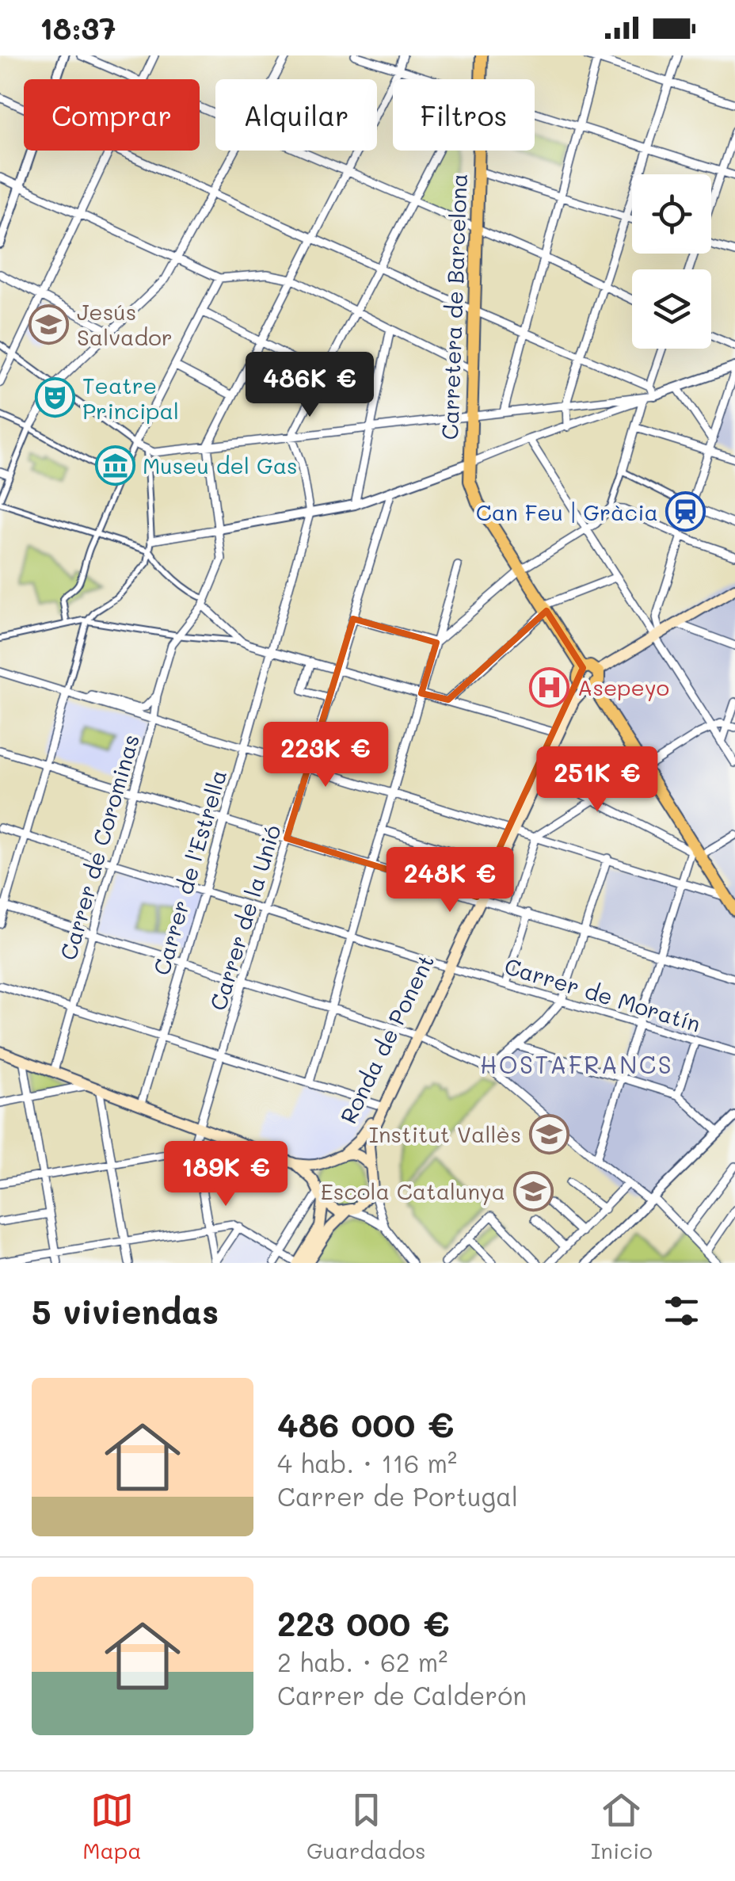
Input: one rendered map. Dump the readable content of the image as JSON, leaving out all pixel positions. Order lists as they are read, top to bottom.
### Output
{
  "streets": {
    "main road": ["Carretera de Barcelona", "Ronda de Ponent"],
    "street": [
      "Carrer de Corominas",
      "Carrer de l'Estrella",
      "Carrer de la Unió",
      "Carrer de Moratín"
    ]
  },
  "crossings": [
    ["Carretera de Barcelona", "Ronda de Ponent"],
    ["Carrer de Corominas", "Carrer de Moratín"],
    ["Carrer de l'Estrella", "Carrer de Moratín"],
    ["Carrer de la Unió", "Carrer de Moratín"],
    ["Carrer de Moratín", "Ronda de Ponent"]
  ],
  "districts": ["HOSTAFRANCS"],
  "places": {
    "school or university": ["Jesús Salvador", "Institut Vallès", "Escola Catalunya"],
    "theatre": ["Teatre Principal"],
    "museum": ["Museu del Gas"],
    "station": ["Can Feu | Gràcia"],
    "hospital": ["Asepeyo"]
  },
  "page": {
    "status": "18:37",
    "chip": ["Comprar", "Alquilar", "Filtros"],
    "price": [
      "486K €",
      "223K €",
      "251K €",
      "248K €",
      "189K €"
    ],
    "heading": "5 viviendas",
    "list": [
      {
        "name": "486 000 €",
        "note": "4 hab. · 116 m² · Carrer de Portugal"
      },
      {
        "name": "223 000 €",
        "note": "2 hab. · 62 m² · Carrer de Calderón"
      }
    ],
    "tabs": ["Mapa", "Guardados", "Inicio"]
  }
}
